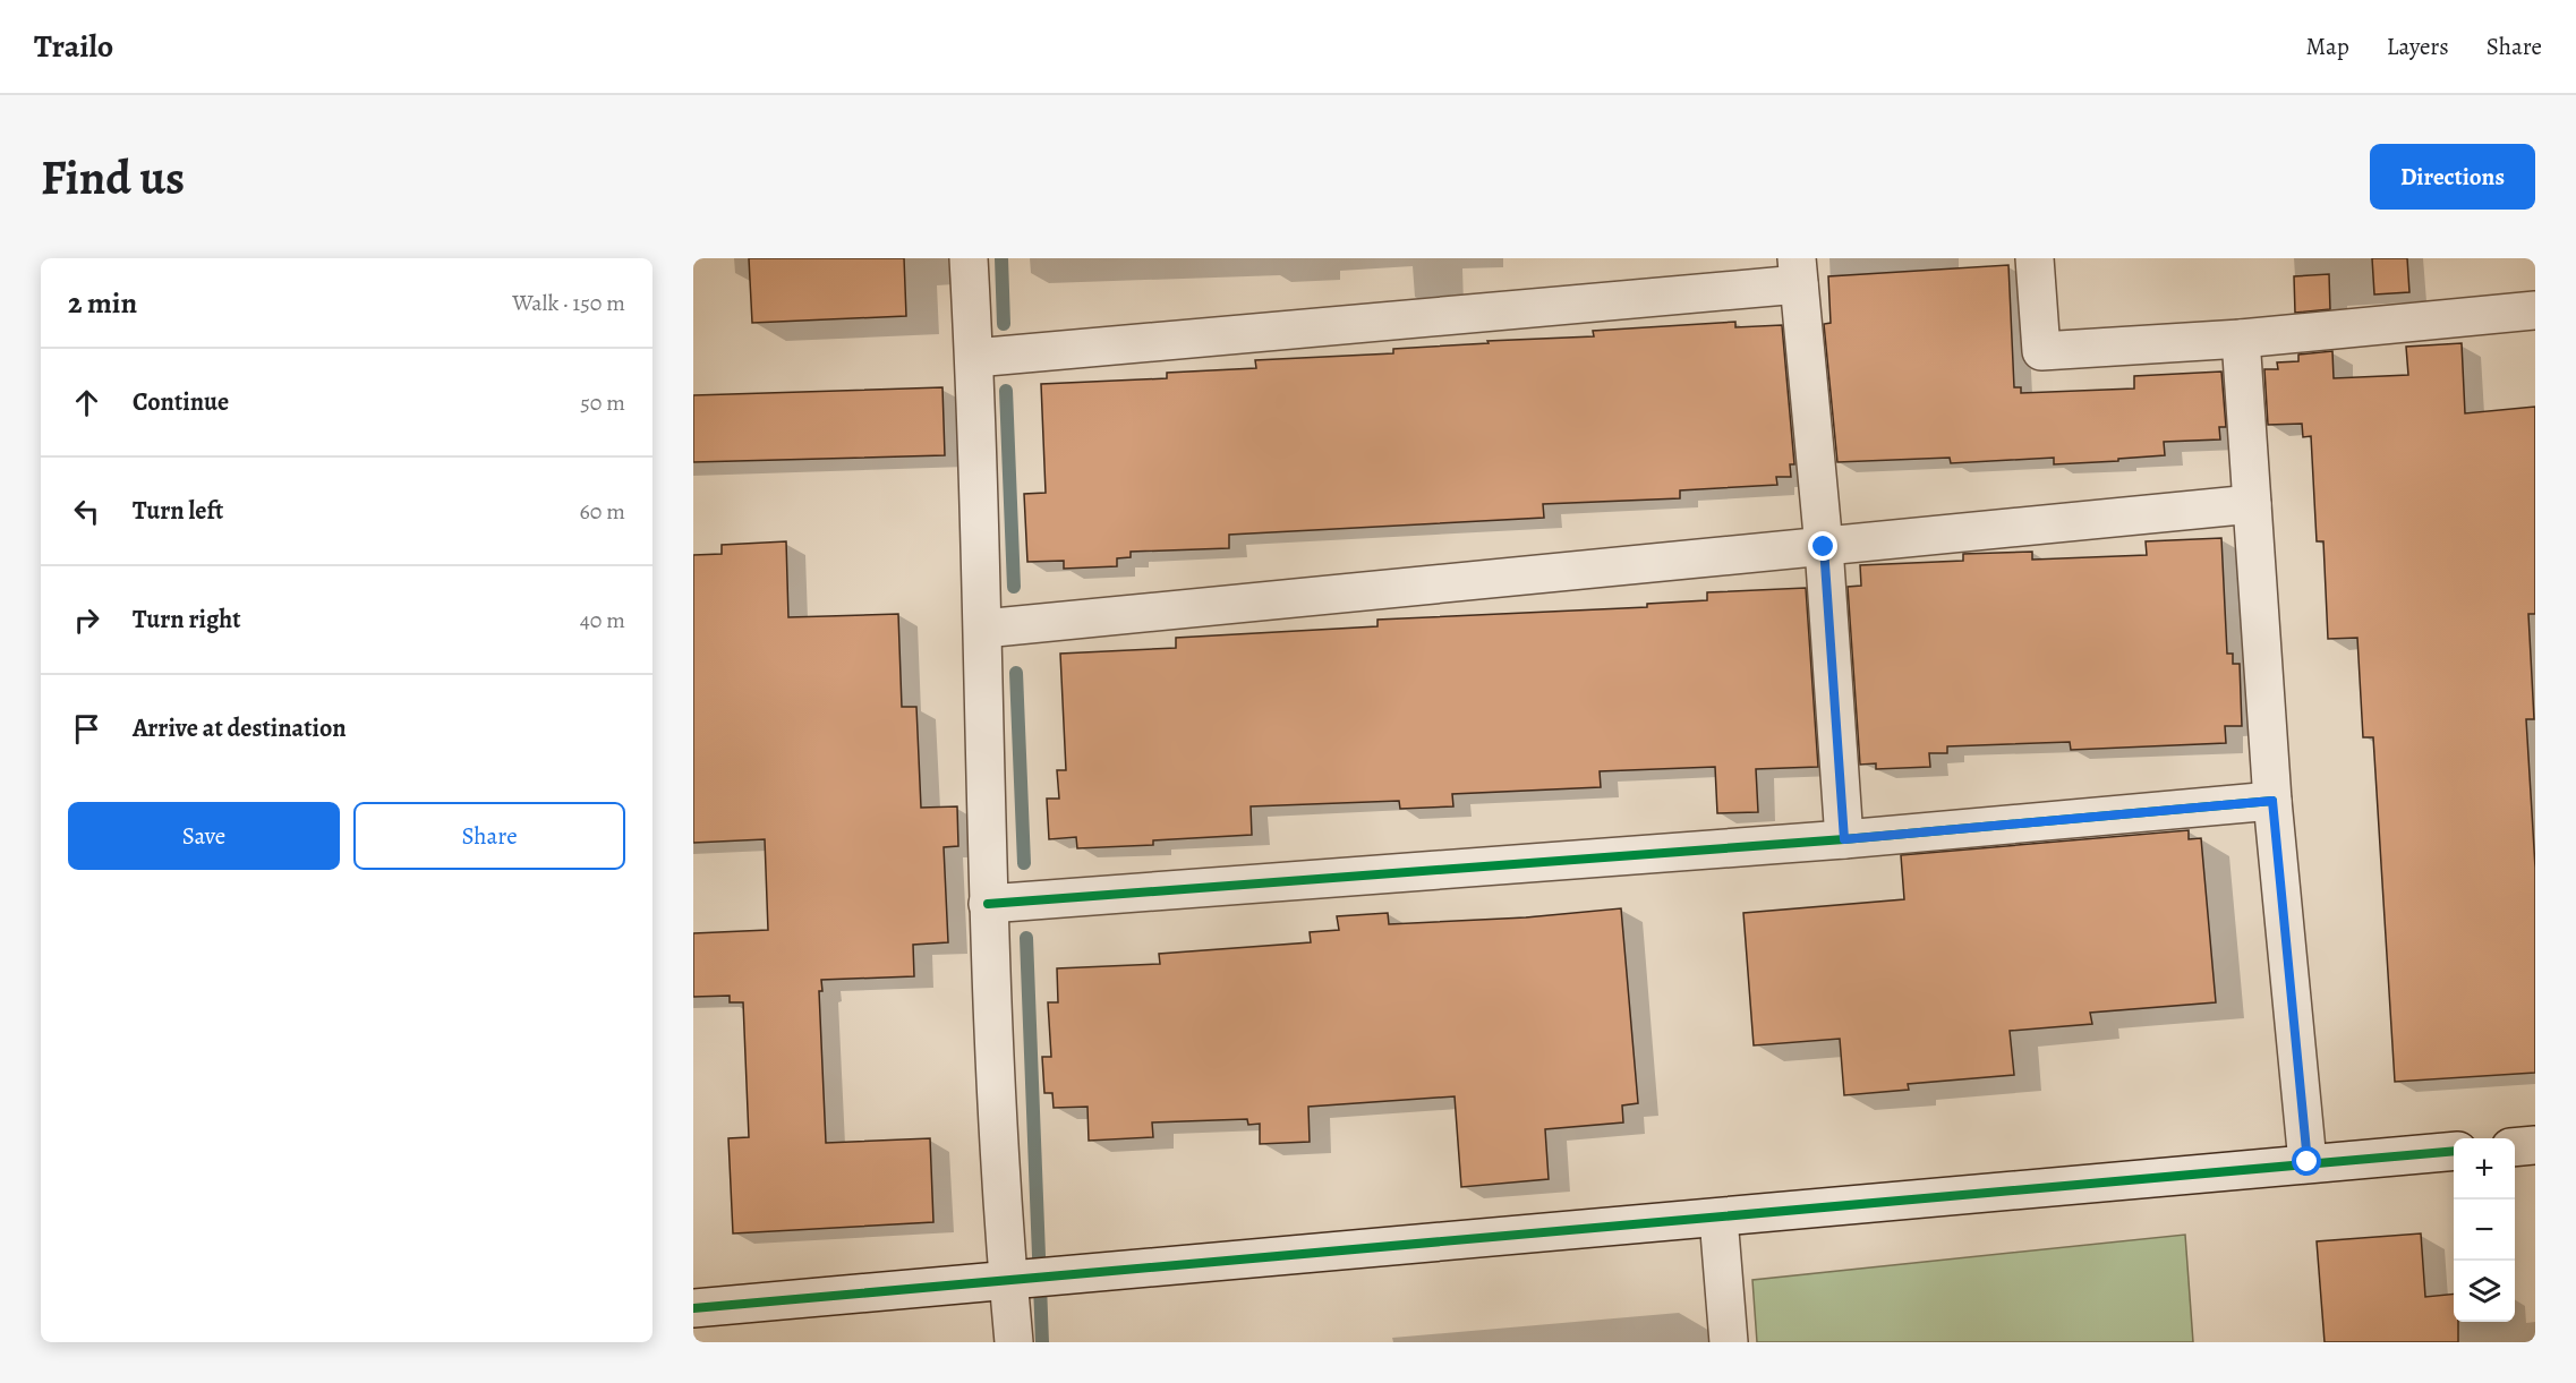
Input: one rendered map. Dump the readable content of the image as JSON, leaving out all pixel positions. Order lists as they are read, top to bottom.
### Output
{
  "page": {
    "header": "Trailo",
    "nav": ["Map", "Layers", "Share"],
    "buttons": [
      "Directions",
      ["Save", "Share"]
    ],
    "title": "Find us",
    "heading": ["2 min", "Walk · 150 m"],
    "list": [
      ["Continue", "50 m"],
      ["Turn left", "60 m"],
      ["Turn right", "40 m"],
      "Arrive at destination"
    ],
    "map_buttons": ["+", "−"]
  }
}
